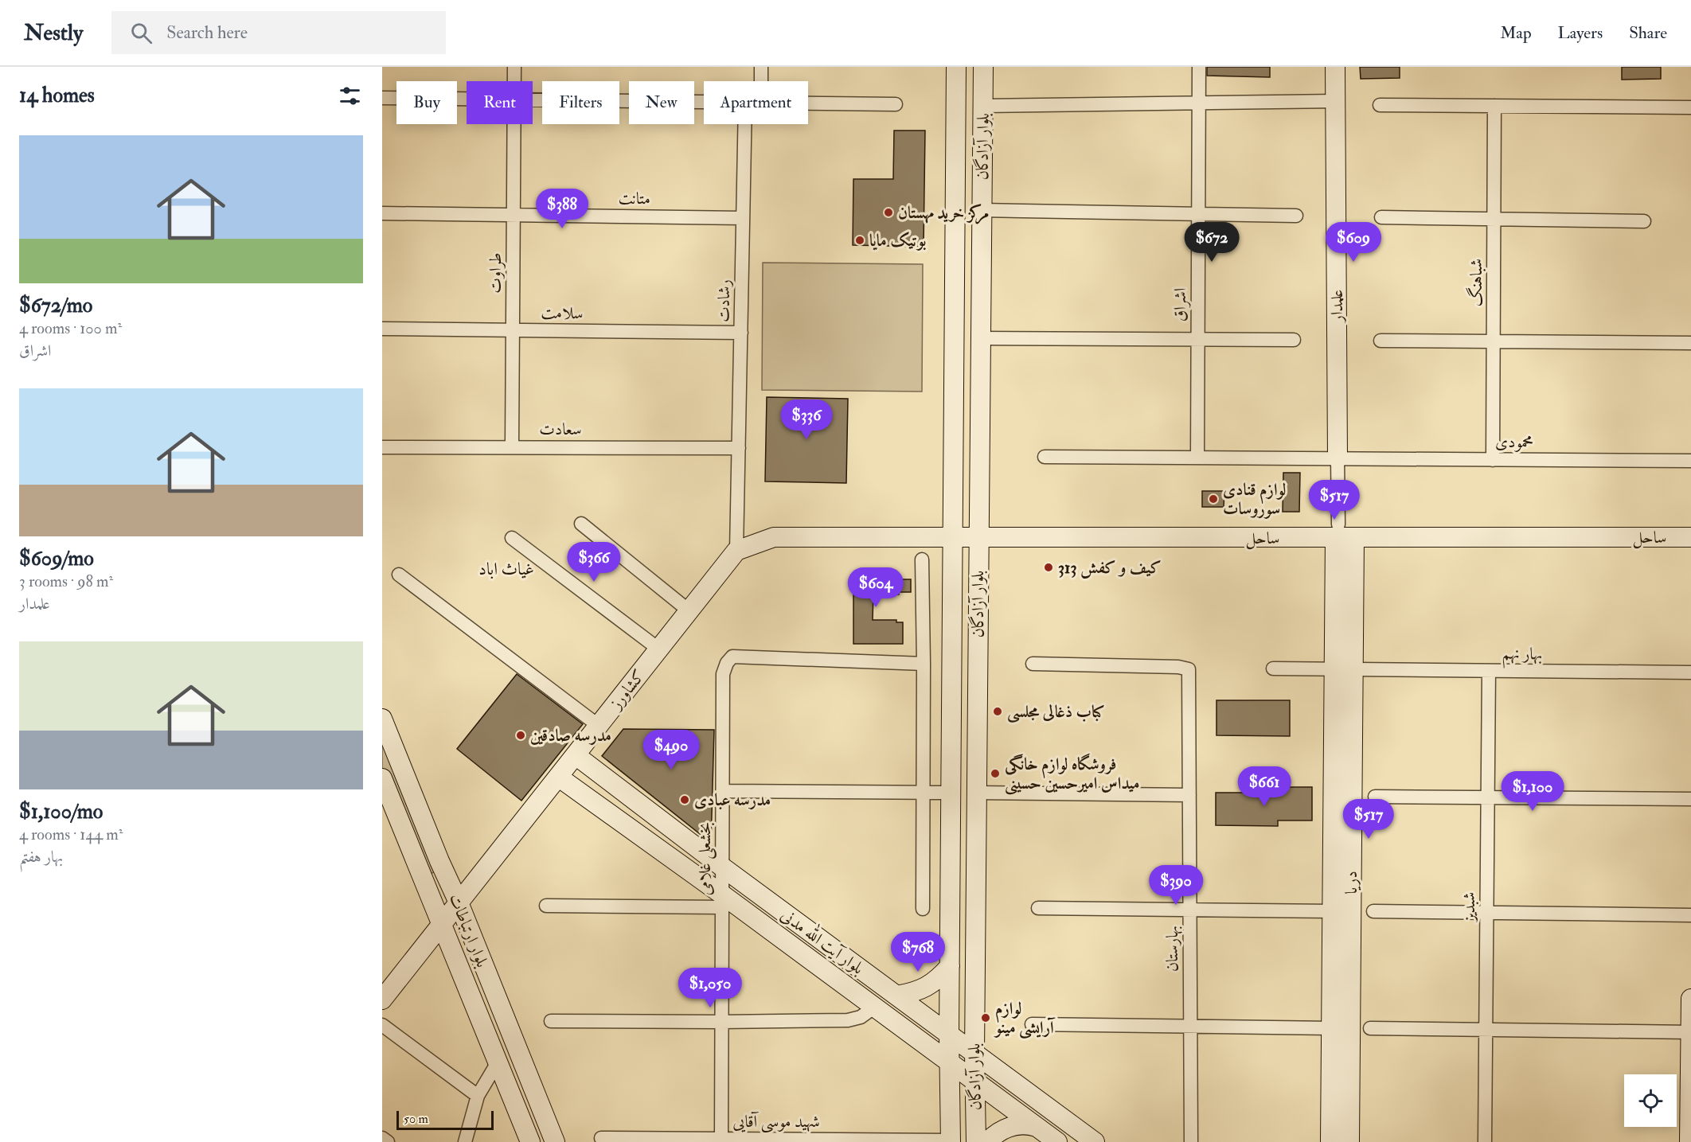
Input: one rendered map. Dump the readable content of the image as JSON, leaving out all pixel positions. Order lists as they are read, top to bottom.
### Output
{
  "streets": {
    "street": [
      "بلوار آزادگان",
      "متانت",
      "طراوت",
      "شباهنگ",
      "رشادت",
      "اشراق",
      "علمدار",
      "سلامت",
      "سعادت",
      "محمودی",
      "ساحل",
      "بهار نهم",
      "کشاورز",
      "بخشعلی غلامی",
      "دریا",
      "شبدیز",
      "بلوار ارتباطات",
      "بلوار آیت الله مدنی",
      "بهارستان",
      "شهید موسی آقایی"
    ]
  },
  "crossings": [
    ["بلوار آزادگان", "ساحل"],
    ["بلوار آزادگان", "بلوار آیت الله مدنی"],
    ["بلوار آزادگان", "شهید موسی آقایی"],
    ["متانت", "طراوت"],
    ["متانت", "رشادت"],
    ["طراوت", "سلامت"],
    ["طراوت", "سعادت"],
    ["شباهنگ", "محمودی"],
    ["رشادت", "سلامت"],
    ["رشادت", "سعادت"],
    ["رشادت", "کشاورز"],
    ["اشراق", "محمودی"],
    ["علمدار", "محمودی"],
    ["ساحل", "دریا"],
    ["بهار نهم", "دریا"],
    ["بهار نهم", "شبدیز"],
    ["کشاورز", "بلوار ارتباطات"],
    ["کشاورز", "بلوار آیت الله مدنی"],
    ["بخشعلی غلامی", "بلوار آیت الله مدنی"],
    ["بخشعلی غلامی", "شهید موسی آقایی"]
  ],
  "districts": ["غیاث اباد"],
  "places": [
    "مرکز خرید مهستان",
    "بوتیک مایا",
    "لوازم قنادی سوروسات",
    "کیف و کفش 313",
    "کباب ذغالی مجلسی",
    "مدرسه صادقین",
    "فروشگاه لوازم خانگی میداس امیرحسین حسینی",
    "مدرسه عبادی",
    "لوازم آرایشی مینو"
  ],
  "scale_bar": "50 m",
  "page": {
    "header": "Nestly",
    "search": "Search here",
    "nav": ["Map", "Layers", "Share"],
    "heading": "14 homes",
    "chip": [
      "Buy",
      "Rent",
      "Filters",
      "New",
      "Apartment"
    ],
    "list": [
      {
        "name": "$672/mo",
        "note": "4 rooms · 100 m² · اشراق"
      },
      {
        "name": "$609/mo",
        "note": "3 rooms · 98 m² · علمدار"
      },
      {
        "name": "$1,100/mo",
        "note": "4 rooms · 144 m² · بهار هفتم"
      }
    ],
    "price": [
      "$388",
      "$672",
      "$609",
      "$336",
      "$517",
      "$366",
      "$604",
      "$490",
      "$661",
      "$1,100",
      "$517",
      "$390",
      "$768",
      "$1,050"
    ],
    "scale": "50 m"
  }
}
